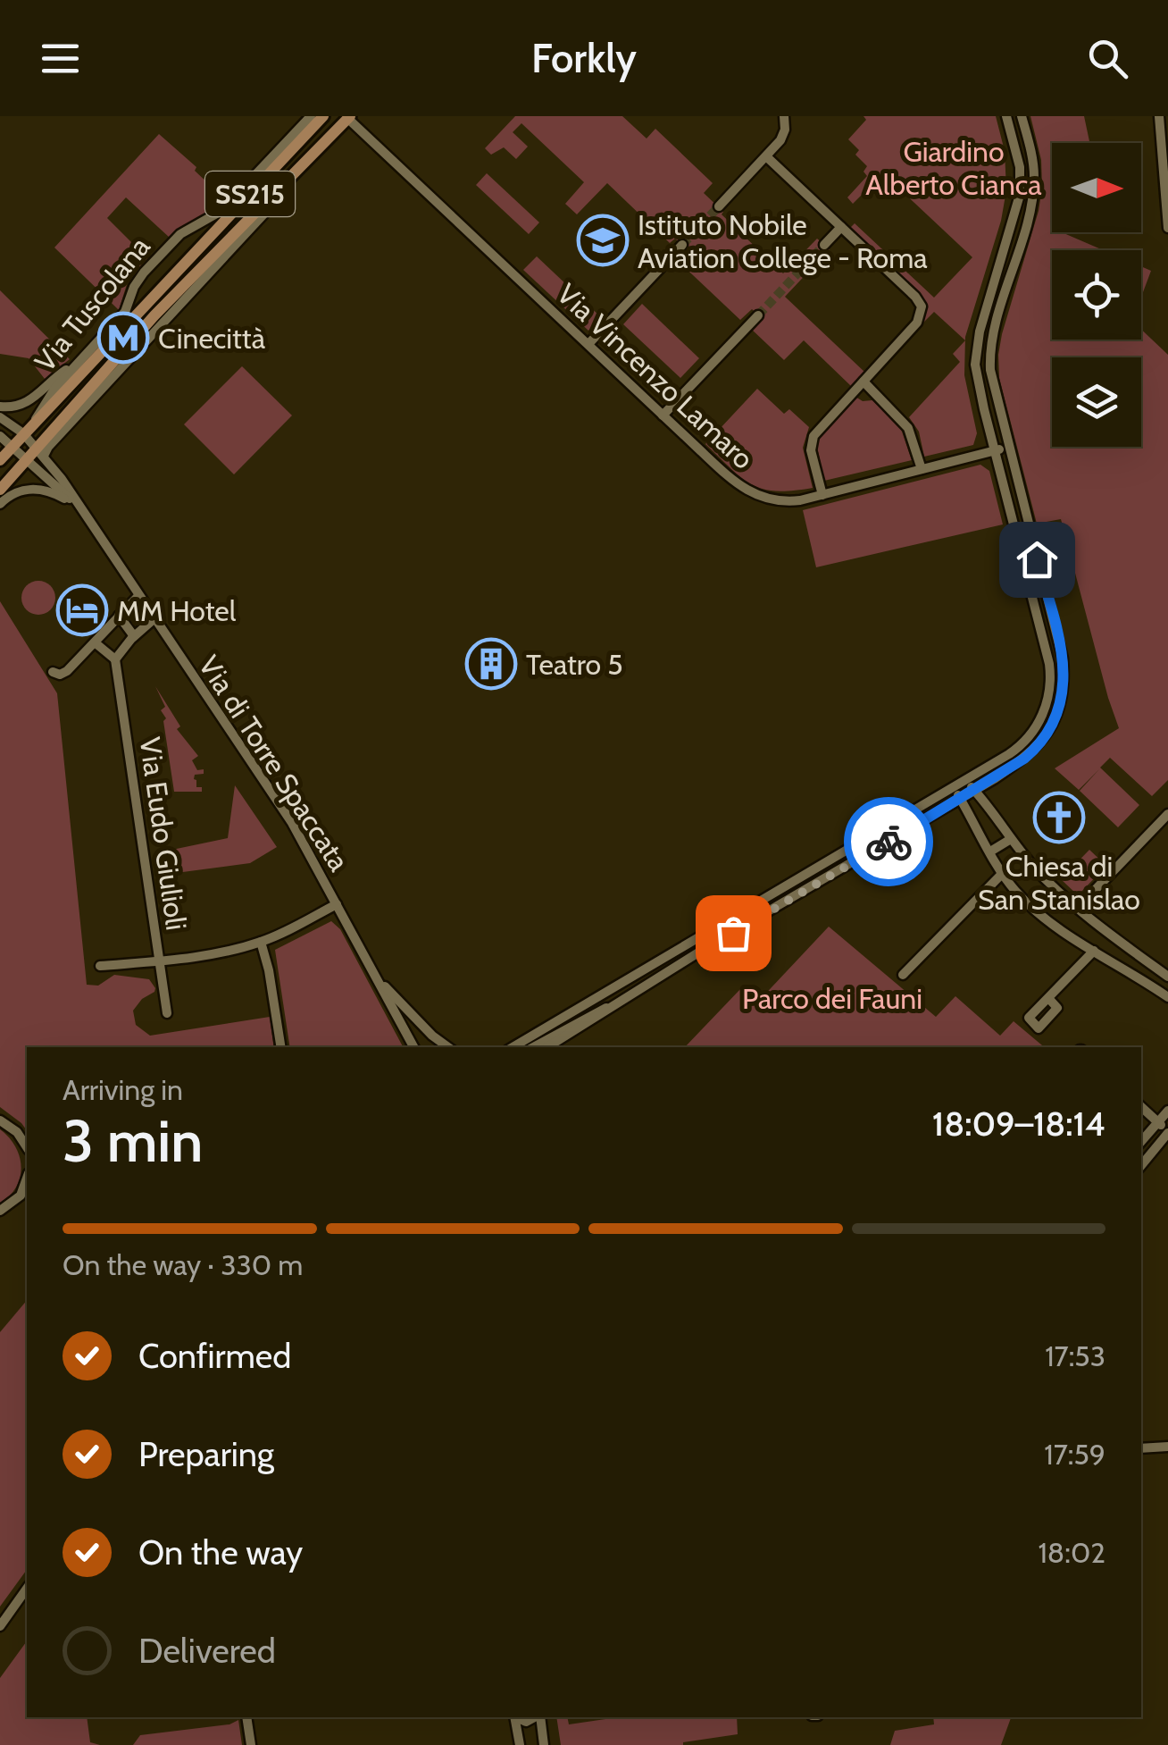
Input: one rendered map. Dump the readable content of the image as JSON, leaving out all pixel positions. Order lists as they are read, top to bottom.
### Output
{
  "streets": {
    "main road": ["SS215", "Via Tuscolana"],
    "street": ["Via Vincenzo Lamaro", "Via di Torre Spaccata", "Via Eudo Giulioli"]
  },
  "crossings": [
    ["Via Tuscolana", "Via Vincenzo Lamaro"],
    ["Via Tuscolana", "Via di Torre Spaccata"]
  ],
  "parks": ["Giardino Alberto Cianca", "Parco dei Fauni"],
  "places": {
    "school or university": ["Istituto Nobile Aviation College - Roma"],
    "metro station": ["Cinecittà"],
    "hotel": ["MM Hotel"],
    "building": ["Teatro 5"],
    "church": ["Chiesa di San Stanislao"]
  },
  "north": "right",
  "page": {
    "header": "Forkly",
    "heading": ["3 min", "Arriving in", "18:09–18:14"],
    "bar": "On the way · 330 m",
    "list": [
      ["Confirmed", "17:53"],
      ["Preparing", "17:59"],
      ["On the way", "18:02"],
      "Delivered"
    ]
  }
}
